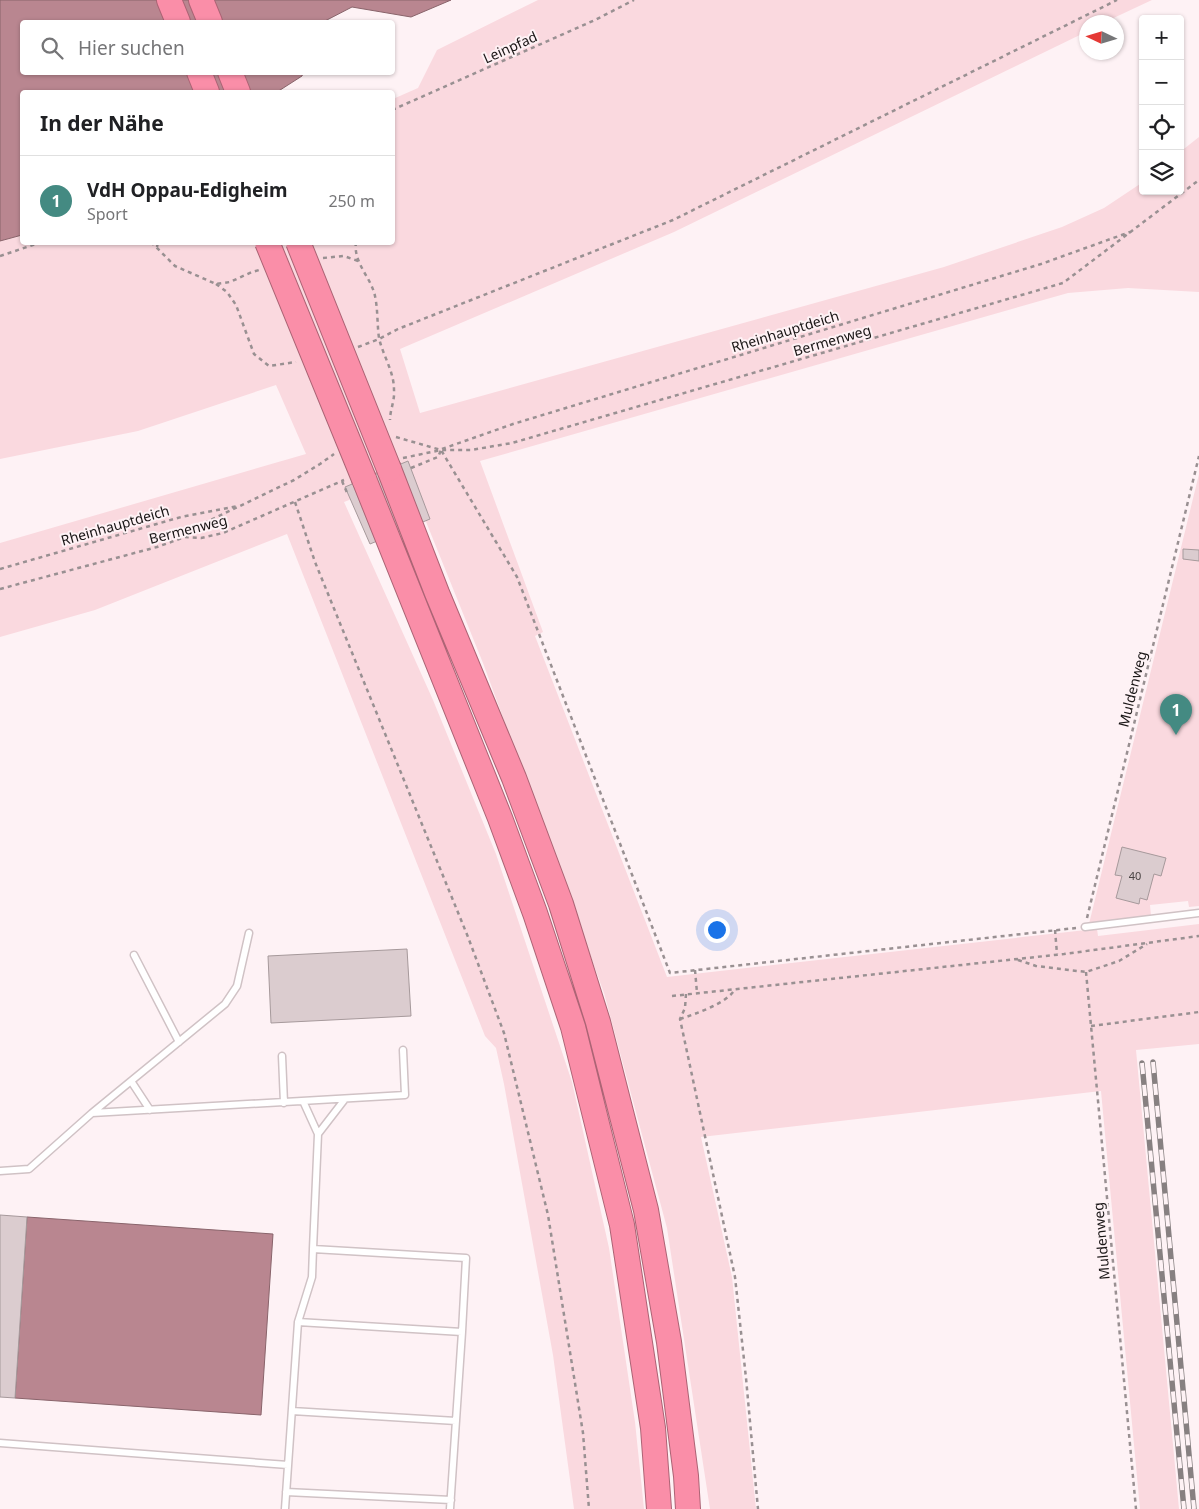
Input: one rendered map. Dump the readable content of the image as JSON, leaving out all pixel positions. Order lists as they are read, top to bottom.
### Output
{
  "streets": {
    "path": [
      "Leinpfad",
      "Rheinhauptdeich",
      "Bermenweg",
      "Muldenweg"
    ]
  },
  "crossings": [
    ["Rheinhauptdeich", "Bermenweg"]
  ],
  "house_numbers": ["40"],
  "north": "left",
  "page": {
    "map_buttons": ["+", "−"],
    "search": "Hier suchen",
    "heading": "In der Nähe",
    "list": [
      {
        "mark": "1",
        "name": "VdH Oppau-Edigheim",
        "note": "Sport",
        "value": "250 m"
      }
    ],
    "pins": "1"
  }
}
